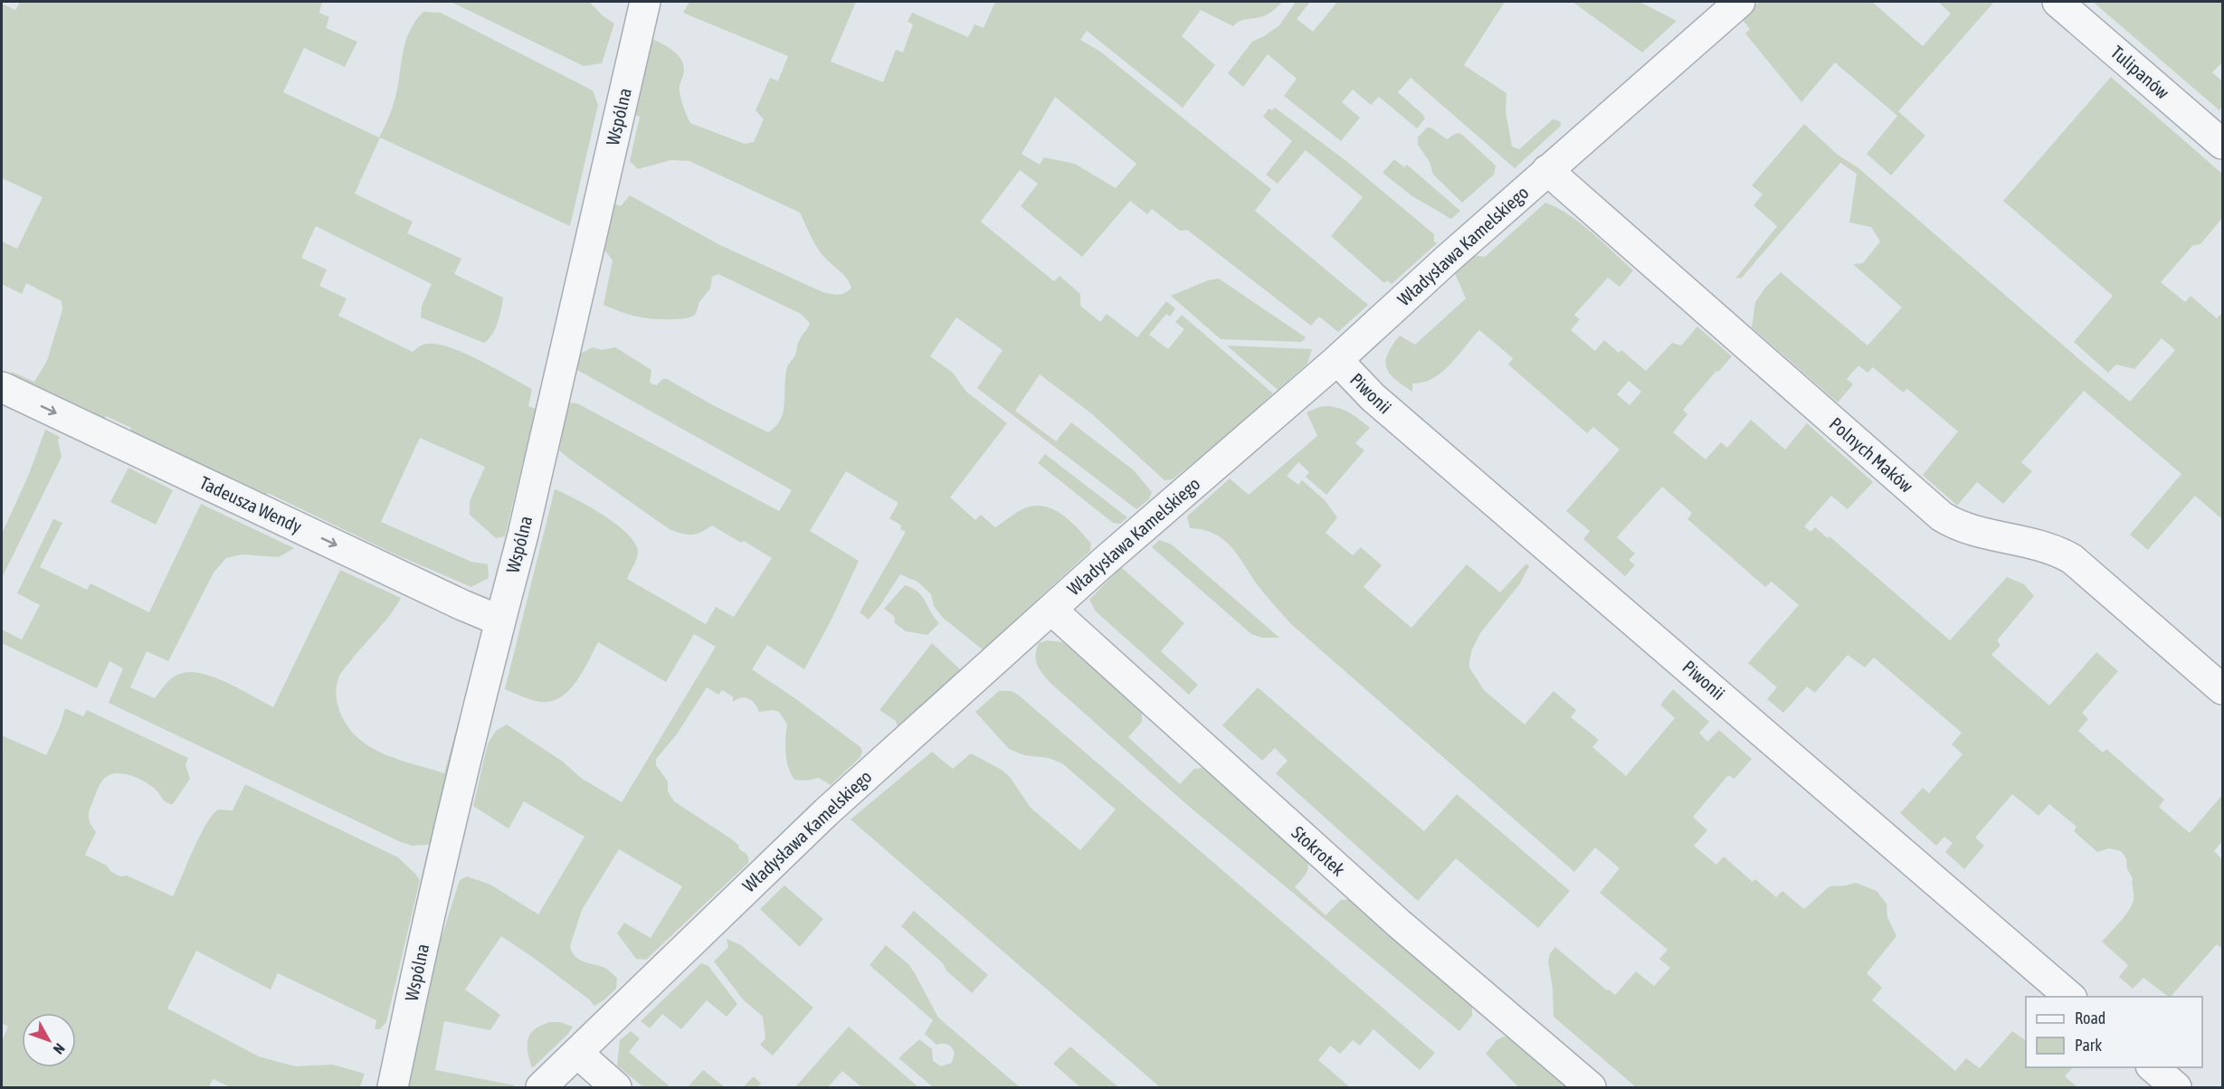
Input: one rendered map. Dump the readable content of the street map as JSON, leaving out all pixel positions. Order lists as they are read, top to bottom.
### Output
{
  "streets": {
    "street": [
      "Tulipanów",
      "Wspólna",
      "Władysława Kamelskiego",
      "Piwonii",
      "Polnych Maków",
      "Tadeusza Wendy",
      "Stokrotek"
    ]
  },
  "crossings": [
    ["Wspólna", "Tadeusza Wendy"],
    ["Władysława Kamelskiego", "Piwonii"],
    ["Władysława Kamelskiego", "Polnych Maków"],
    ["Władysława Kamelskiego", "Stokrotek"]
  ],
  "one_way": ["Tadeusza Wendy"],
  "legend": ["Road", "Park"],
  "north": "bottom right"
}
